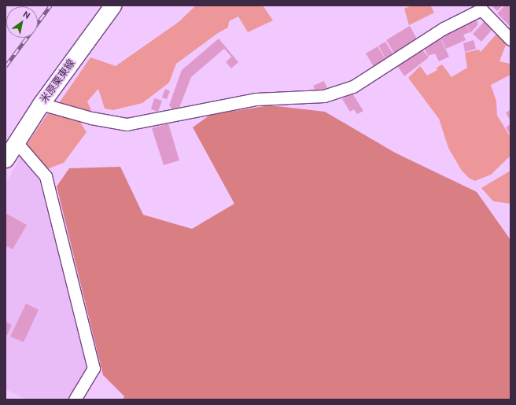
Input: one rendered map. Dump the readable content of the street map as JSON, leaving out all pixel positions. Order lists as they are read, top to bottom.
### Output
{
  "streets": {
    "main road": ["米原栗東線"]
  },
  "north": "top right"
}
